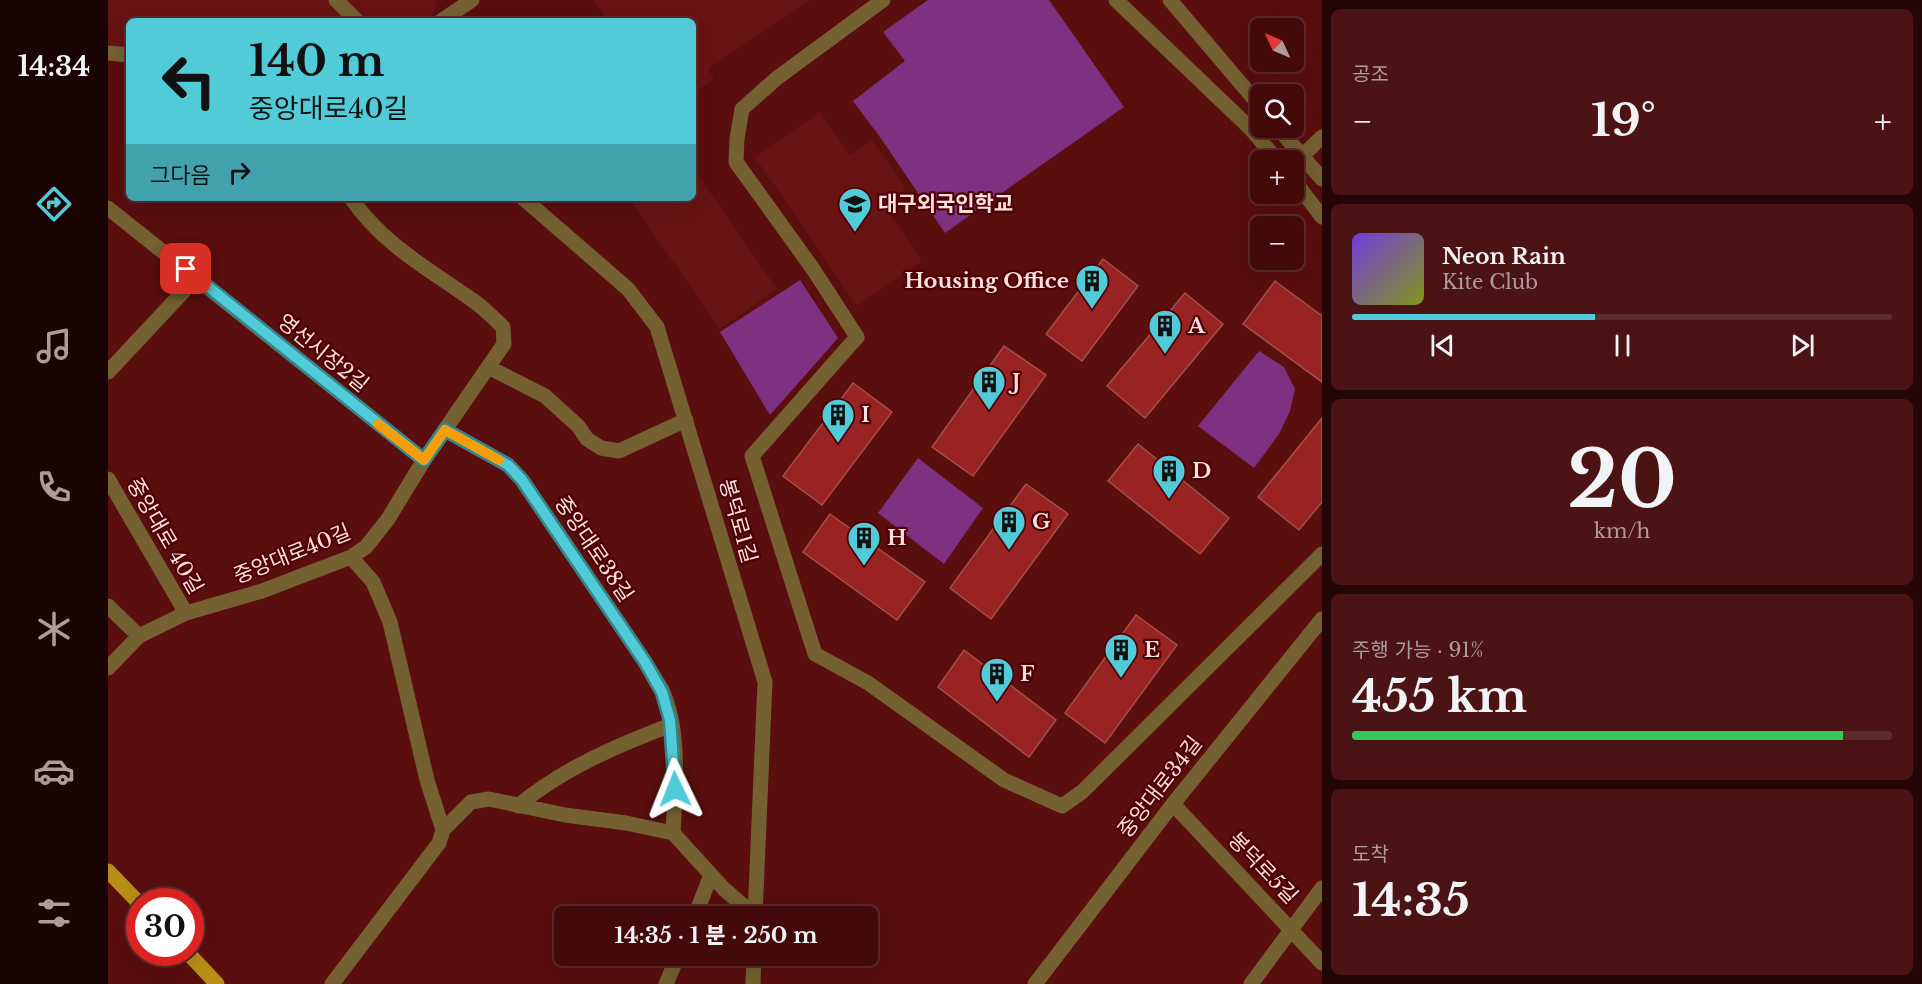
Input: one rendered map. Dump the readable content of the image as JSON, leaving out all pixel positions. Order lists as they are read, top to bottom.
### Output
{
  "streets": {
    "street": [
      "영선시장2길",
      "봉덕로1길",
      "중앙대로 40길",
      "중앙대로38길",
      "중앙대로40길",
      "중앙대로34길",
      "봉덕로5길"
    ]
  },
  "crossings": [
    ["영선시장2길", "중앙대로40길"],
    ["중앙대로 40길", "중앙대로40길"],
    ["중앙대로38길", "중앙대로40길"],
    ["중앙대로34길", "봉덕로5길"]
  ],
  "places": {
    "school or university": ["대구외국인학교"],
    "building": [
      "Housing Office",
      "A",
      "J",
      "I",
      "D",
      "G",
      "H",
      "E",
      "F"
    ]
  },
  "north": "top left",
  "page": {
    "tabs": "14:34",
    "tile": [
      "공조",
      ["20", "km/h"],
      ["주행 가능 · 91%", "455 km"],
      ["도착", "14:35"]
    ],
    "map_buttons": ["+", "−"],
    "turn": ["140 m", "중앙대로40길"],
    "heat": ["−", "19°", "+"],
    "then": "그다음",
    "song": ["Neon Rain", "Kite Club"],
    "limit": "30",
    "trip": "14:35 · 1 분 · 250 m"
  }
}
